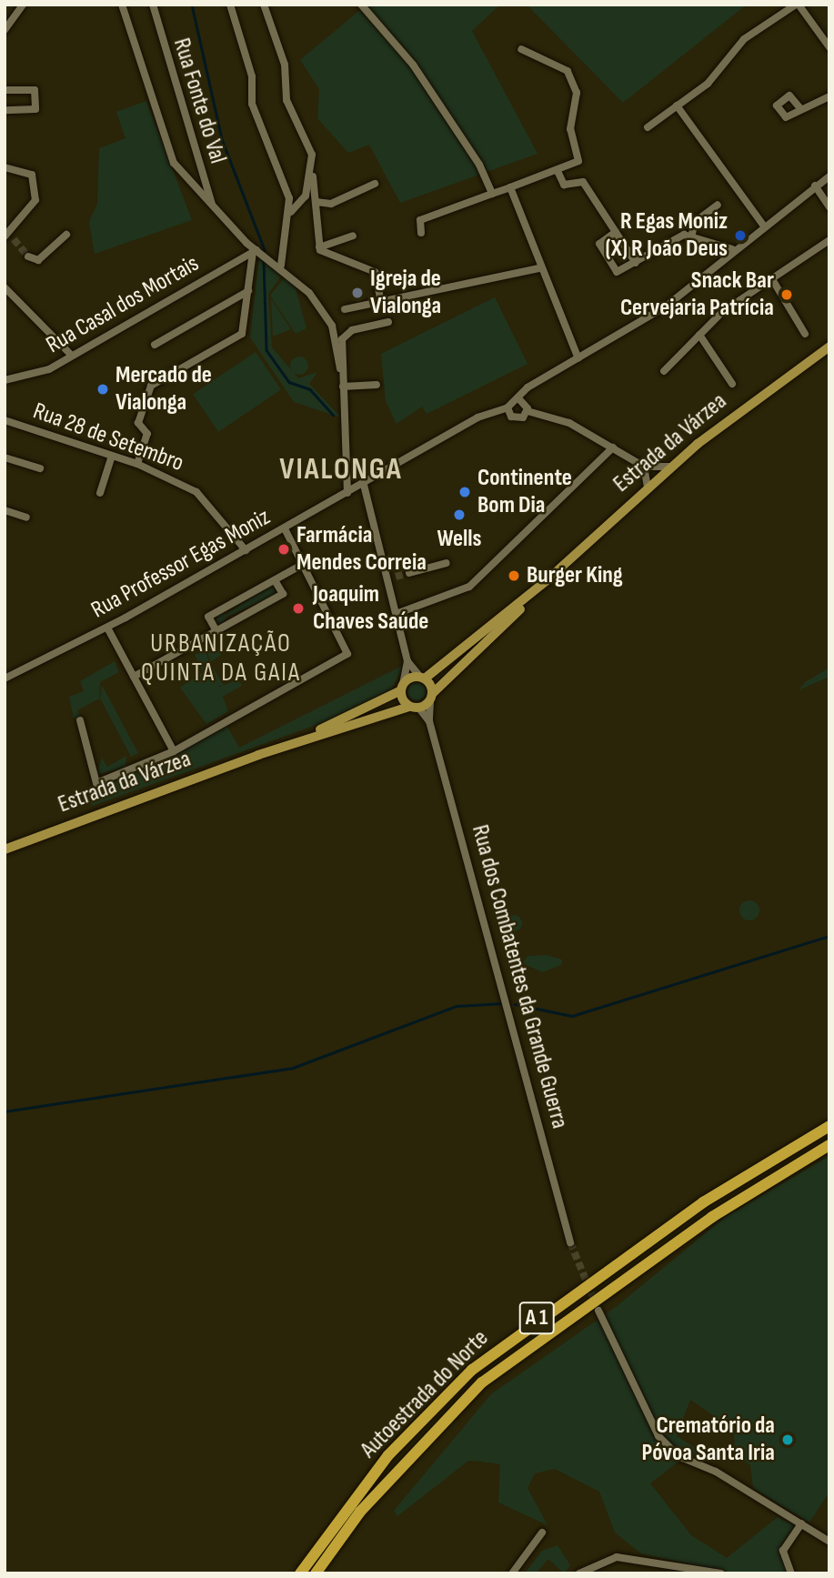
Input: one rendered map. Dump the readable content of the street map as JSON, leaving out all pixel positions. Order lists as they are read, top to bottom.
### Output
{
  "streets": {
    "highway": ["A 1", "Autoestrada do Norte"],
    "main road": ["Estrada da Várzea"],
    "street": [
      "Rua Fonte do Val",
      "Rua Casal dos Mortais",
      "Rua 28 de Setembro",
      "Rua Professor Egas Moniz",
      "Rua dos Combatentes da Grande Guerra"
    ]
  },
  "crossings": [
    ["Rua 28 de Setembro", "Rua Professor Egas Moniz"],
    ["Estrada da Várzea", "Rua dos Combatentes da Grande Guerra"]
  ],
  "districts": ["VIALONGA", "URBANIZAÇÃO QUINTA DA GAIA"],
  "places": [
    "R Egas Moniz (X) R João Deus",
    "Igreja de Vialonga",
    "Snack Bar Cervejaria Patrícia",
    "Mercado de Vialonga",
    "Continente Bom Dia",
    "Wells",
    "Farmácia Mendes Correia",
    "Burger King",
    "Joaquim Chaves Saúde",
    "Crematório da Póvoa Santa Iria"
  ]
}
